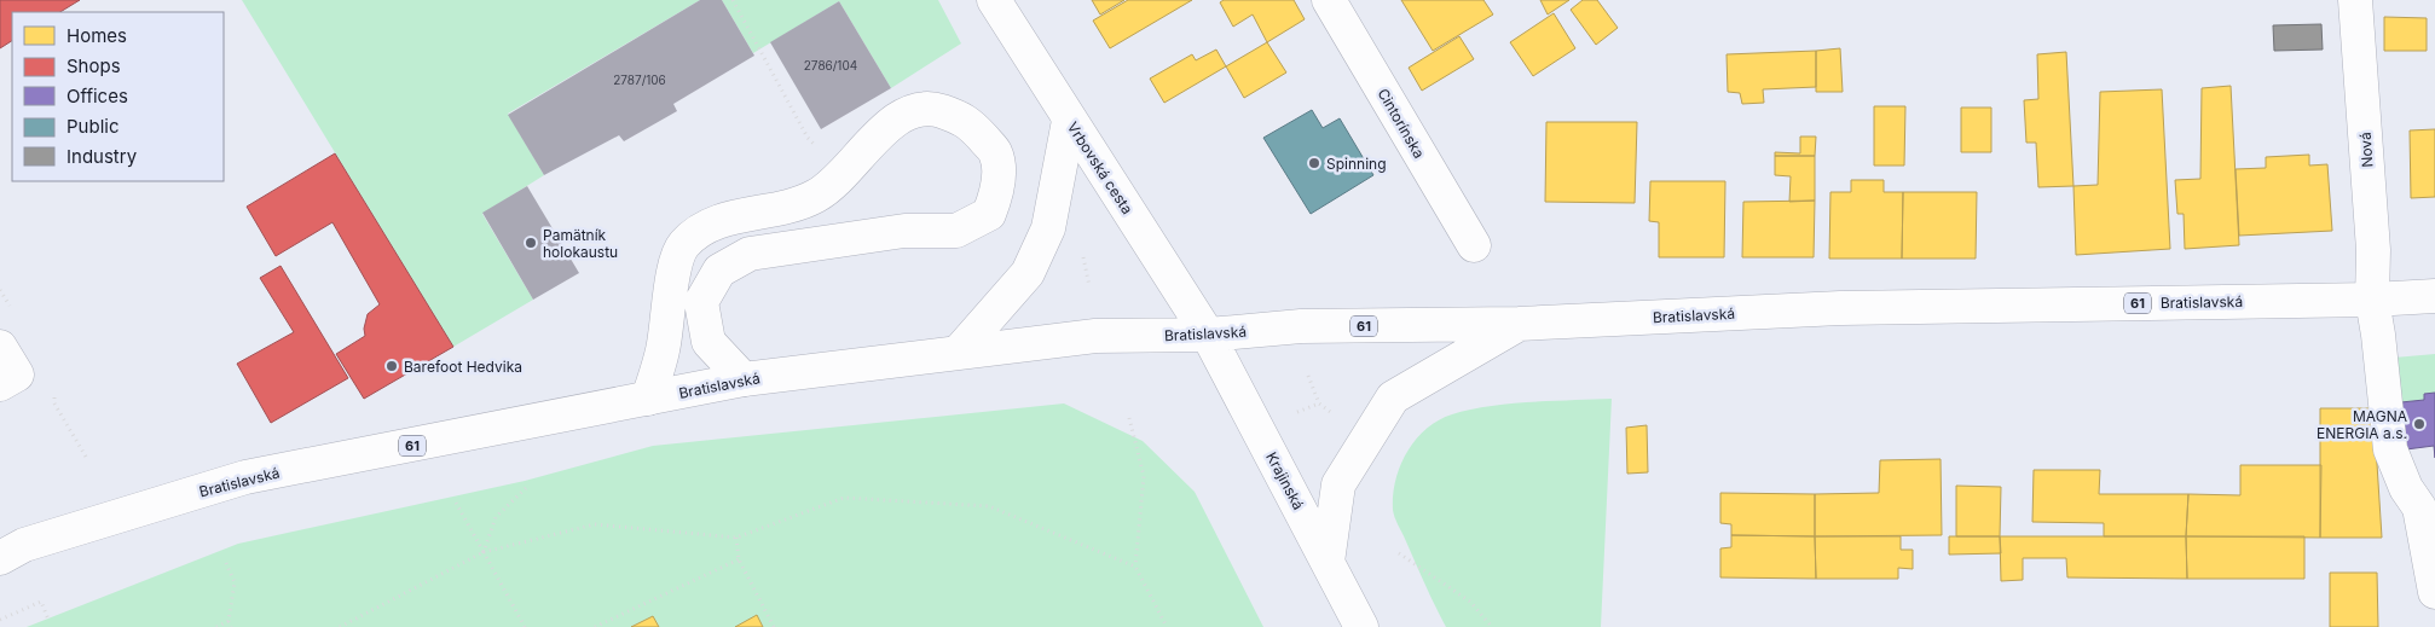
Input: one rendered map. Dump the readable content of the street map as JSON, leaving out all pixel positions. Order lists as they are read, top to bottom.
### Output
{
  "streets": {
    "main road": [
      "Cintorínska",
      "Nová",
      "Vrbovská cesta",
      "Bratislavská",
      "61",
      "Krajinská"
    ]
  },
  "crossings": [
    ["Nová", "Bratislavská"],
    ["Vrbovská cesta", "Bratislavská"],
    ["Vrbovská cesta", "Krajinská"],
    ["Bratislavská", "Krajinská"]
  ],
  "places": [
    "Spinning",
    "Pamätník holokaustu",
    "Barefoot Hedvika",
    "MAGNA ENERGIA a.s."
  ],
  "house_numbers": ["2786/104", "2787/106"],
  "legend": [
    "Homes",
    "Shops",
    "Offices",
    "Public",
    "Industry"
  ]
}
